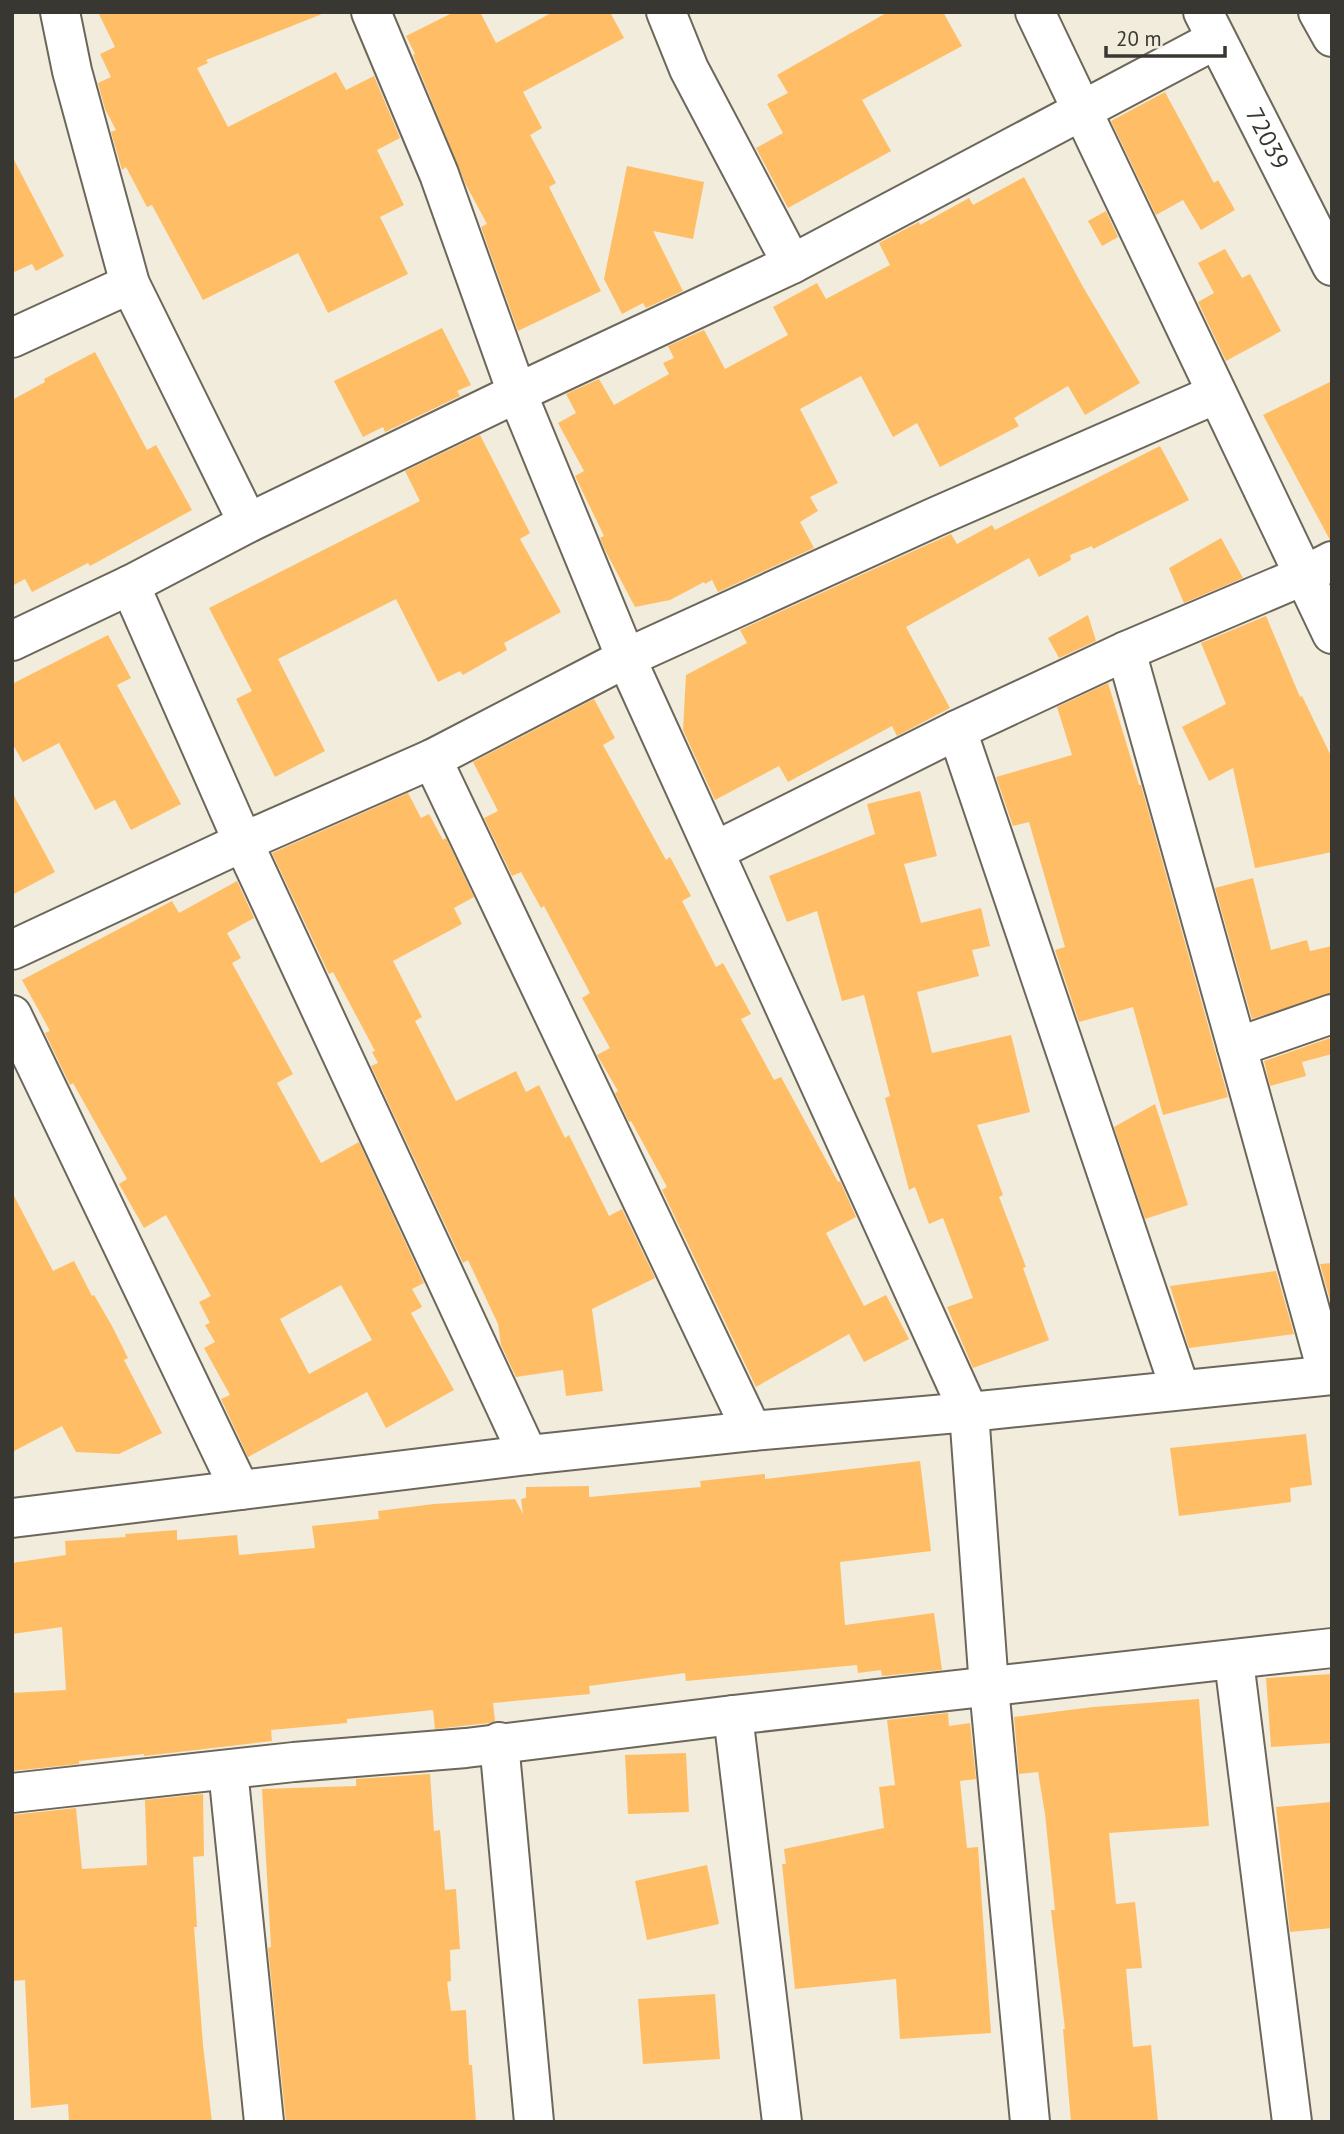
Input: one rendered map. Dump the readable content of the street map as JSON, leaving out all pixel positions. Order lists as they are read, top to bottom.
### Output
{
  "streets": {
    "street": ["72039"]
  },
  "scale_bar": "20 m"
}
